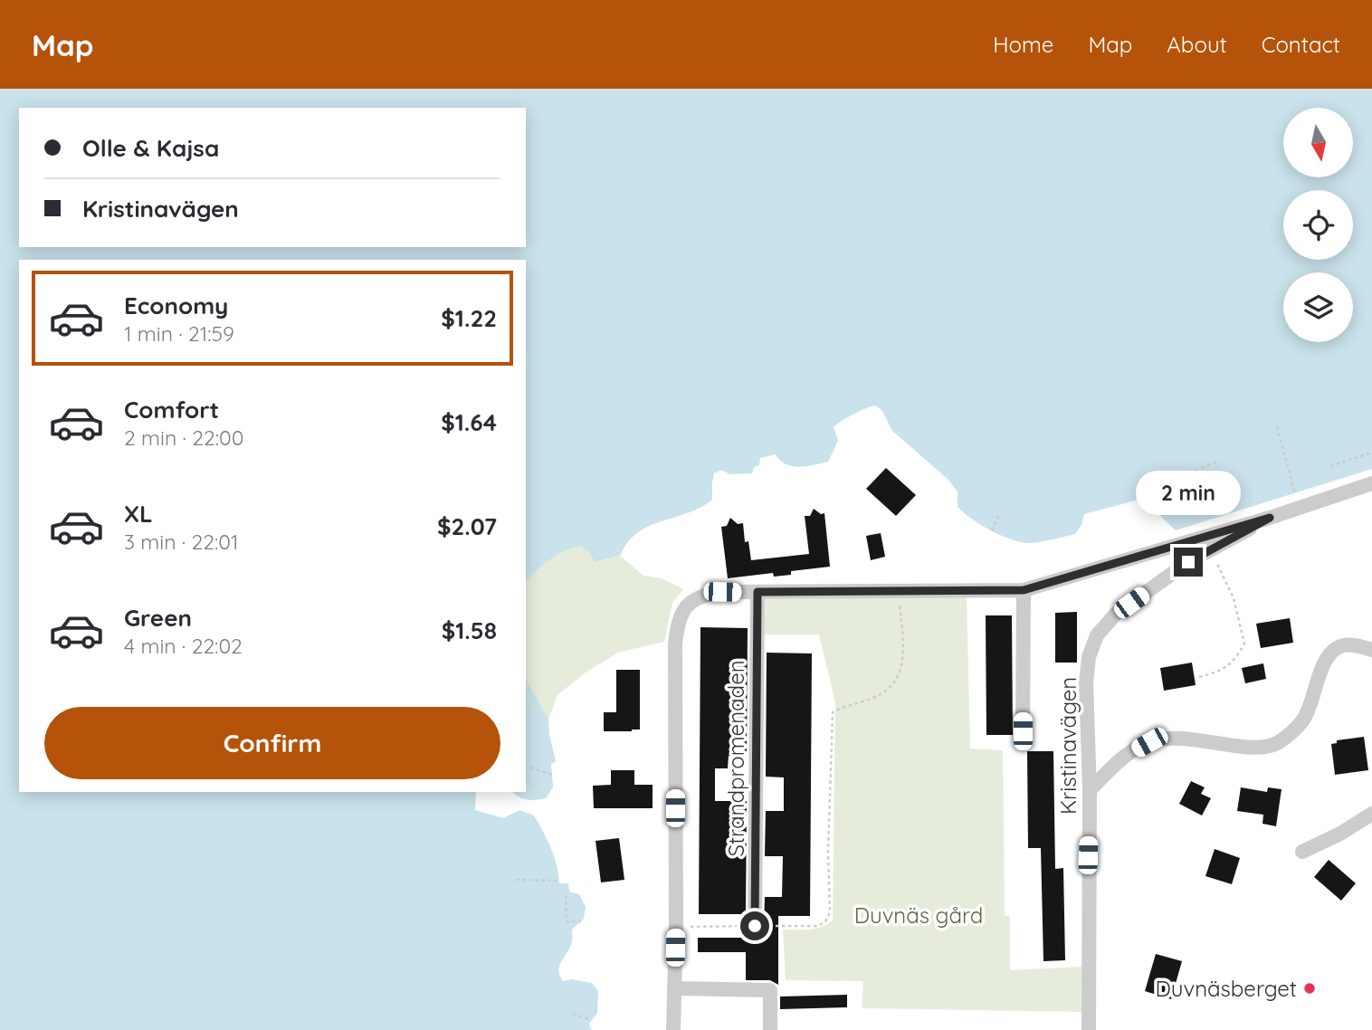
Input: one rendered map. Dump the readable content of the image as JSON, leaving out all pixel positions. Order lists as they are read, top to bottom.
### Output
{
  "streets": {
    "street": ["Kristinavägen", "Strandpromenaden"]
  },
  "parks": ["Duvnäs gård"],
  "places": ["Duvnäsberget"],
  "north": "bottom",
  "page": {
    "header": "Map",
    "nav": [
      "Home",
      "Map",
      "About",
      "Contact"
    ],
    "banner": ["Olle & Kajsa", "Kristinavägen"],
    "list": [
      {
        "name": "Economy",
        "note": "1 min · 21:59",
        "value": "$1.22"
      },
      {
        "name": "Comfort",
        "note": "2 min · 22:00",
        "value": "$1.64"
      },
      {
        "name": "XL",
        "note": "3 min · 22:01",
        "value": "$2.07"
      },
      {
        "name": "Green",
        "note": "4 min · 22:02",
        "value": "$1.58"
      }
    ],
    "bubble": "2 min",
    "buttons": "Confirm"
  }
}
